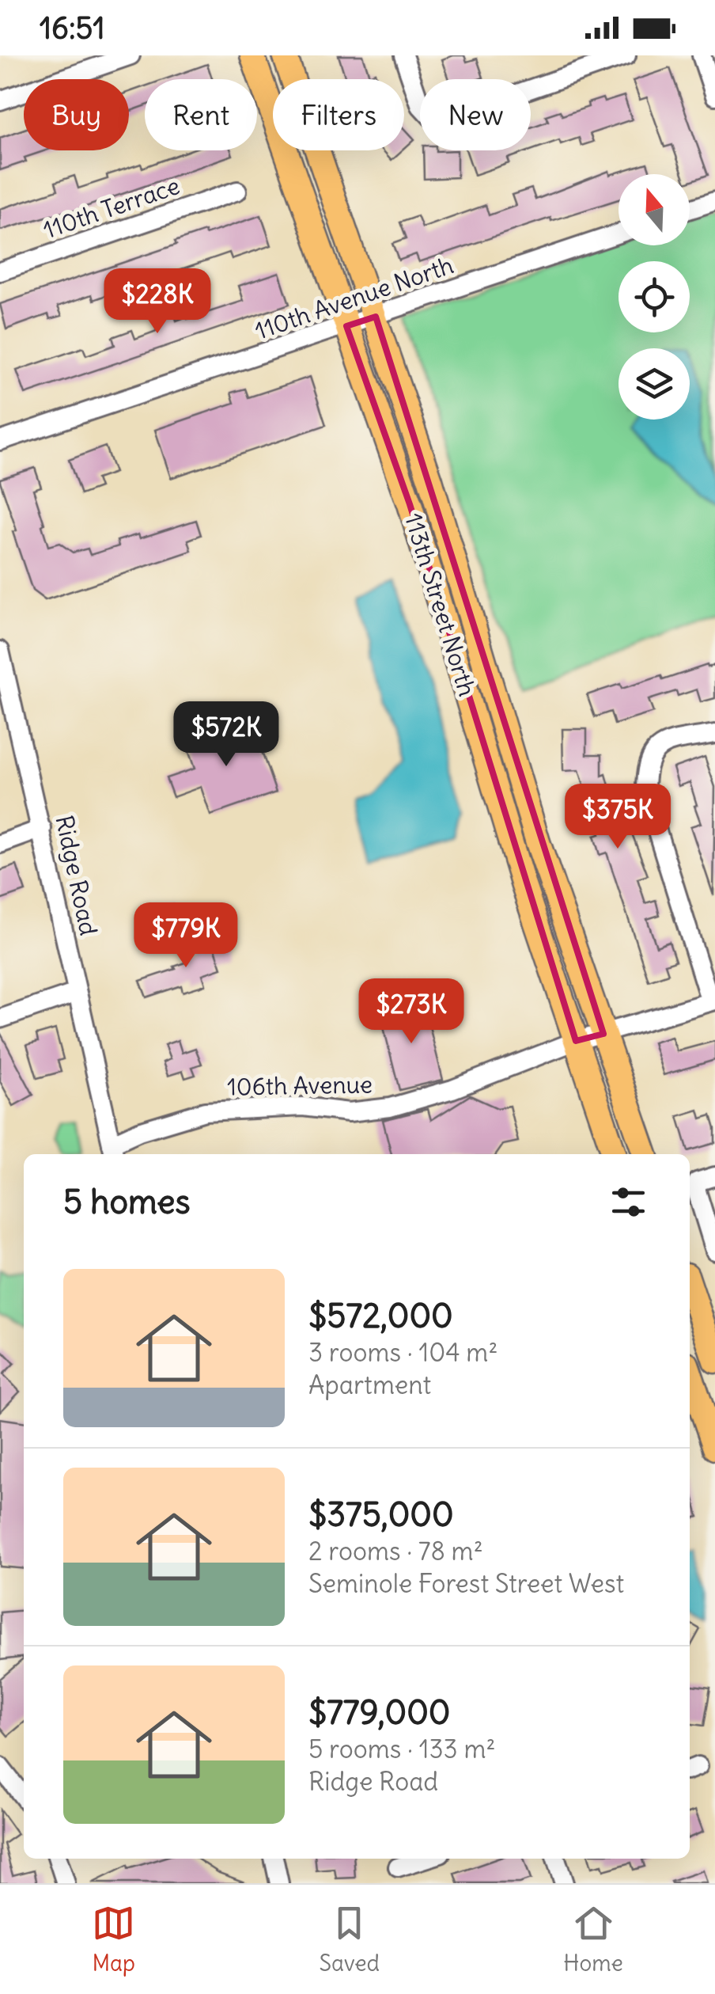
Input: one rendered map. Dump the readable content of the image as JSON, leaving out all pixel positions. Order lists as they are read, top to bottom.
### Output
{
  "streets": {
    "main road": ["113th Street North"],
    "street": [
      "110th Terrace",
      "110th Avenue North",
      "Ridge Road",
      "106th Avenue"
    ]
  },
  "crossings": [
    ["110th Avenue North", "113th Street North"],
    ["113th Street North", "106th Avenue"],
    ["Ridge Road", "106th Avenue"]
  ],
  "north": "top",
  "page": {
    "status": "16:51",
    "chip": [
      "Buy",
      "Rent",
      "Filters",
      "New"
    ],
    "price": [
      "$228K",
      "$572K",
      "$375K",
      "$779K",
      "$273K"
    ],
    "heading": "5 homes",
    "list": [
      {
        "name": "$572,000",
        "note": "3 rooms · 104 m² · Apartment"
      },
      {
        "name": "$375,000",
        "note": "2 rooms · 78 m² · Seminole Forest Street West"
      },
      {
        "name": "$779,000",
        "note": "5 rooms · 133 m² · Ridge Road"
      }
    ],
    "tabs": ["Map", "Saved", "Home"]
  }
}
